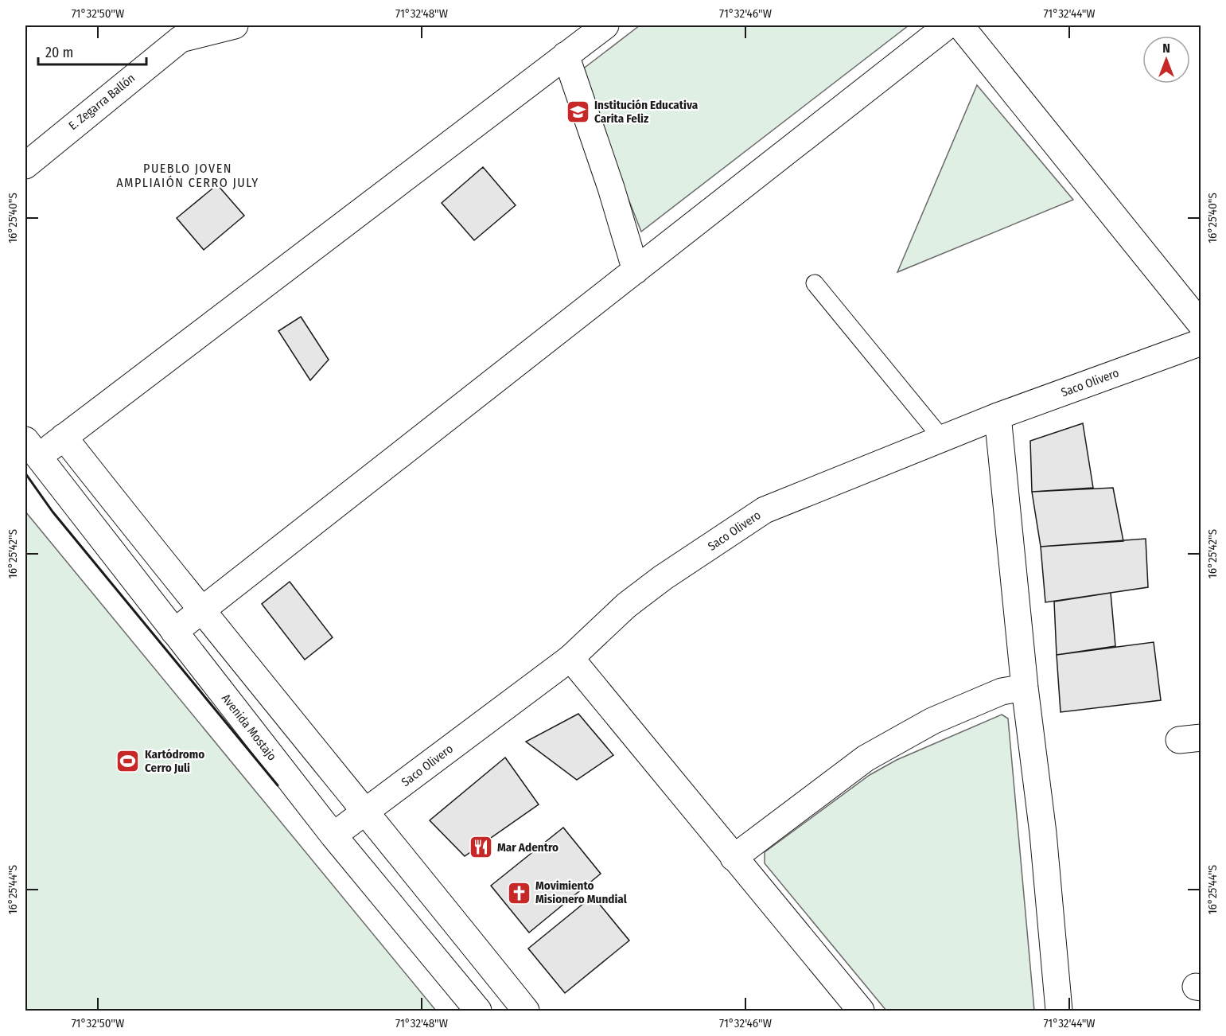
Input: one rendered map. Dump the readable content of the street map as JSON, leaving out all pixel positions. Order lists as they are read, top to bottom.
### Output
{
  "streets": {
    "street": ["E. Zegarra Ballón", "Saco Olivero", "Avenida Mostajo"]
  },
  "crossings": [
    ["Saco Olivero", "Avenida Mostajo"]
  ],
  "districts": ["PUEBLO JOVEN AMPLIAIÓN CERRO JULY"],
  "places": {
    "school or university": ["Institución Educativa Carita Feliz"],
    "sports": ["Kartódromo Cerro Juli"],
    "restaurant": ["Mar Adentro"],
    "church": ["Movimiento Misionero Mundial"]
  },
  "scale_bar": "20 m",
  "north": "top",
  "coordinates": [
    "71°32'50\"W",
    "71°32'48\"W",
    "71°32'46\"W",
    "71°32'44\"W",
    "16°25'40\"S",
    "16°25'42\"S",
    "16°25'44\"S"
  ]
}
